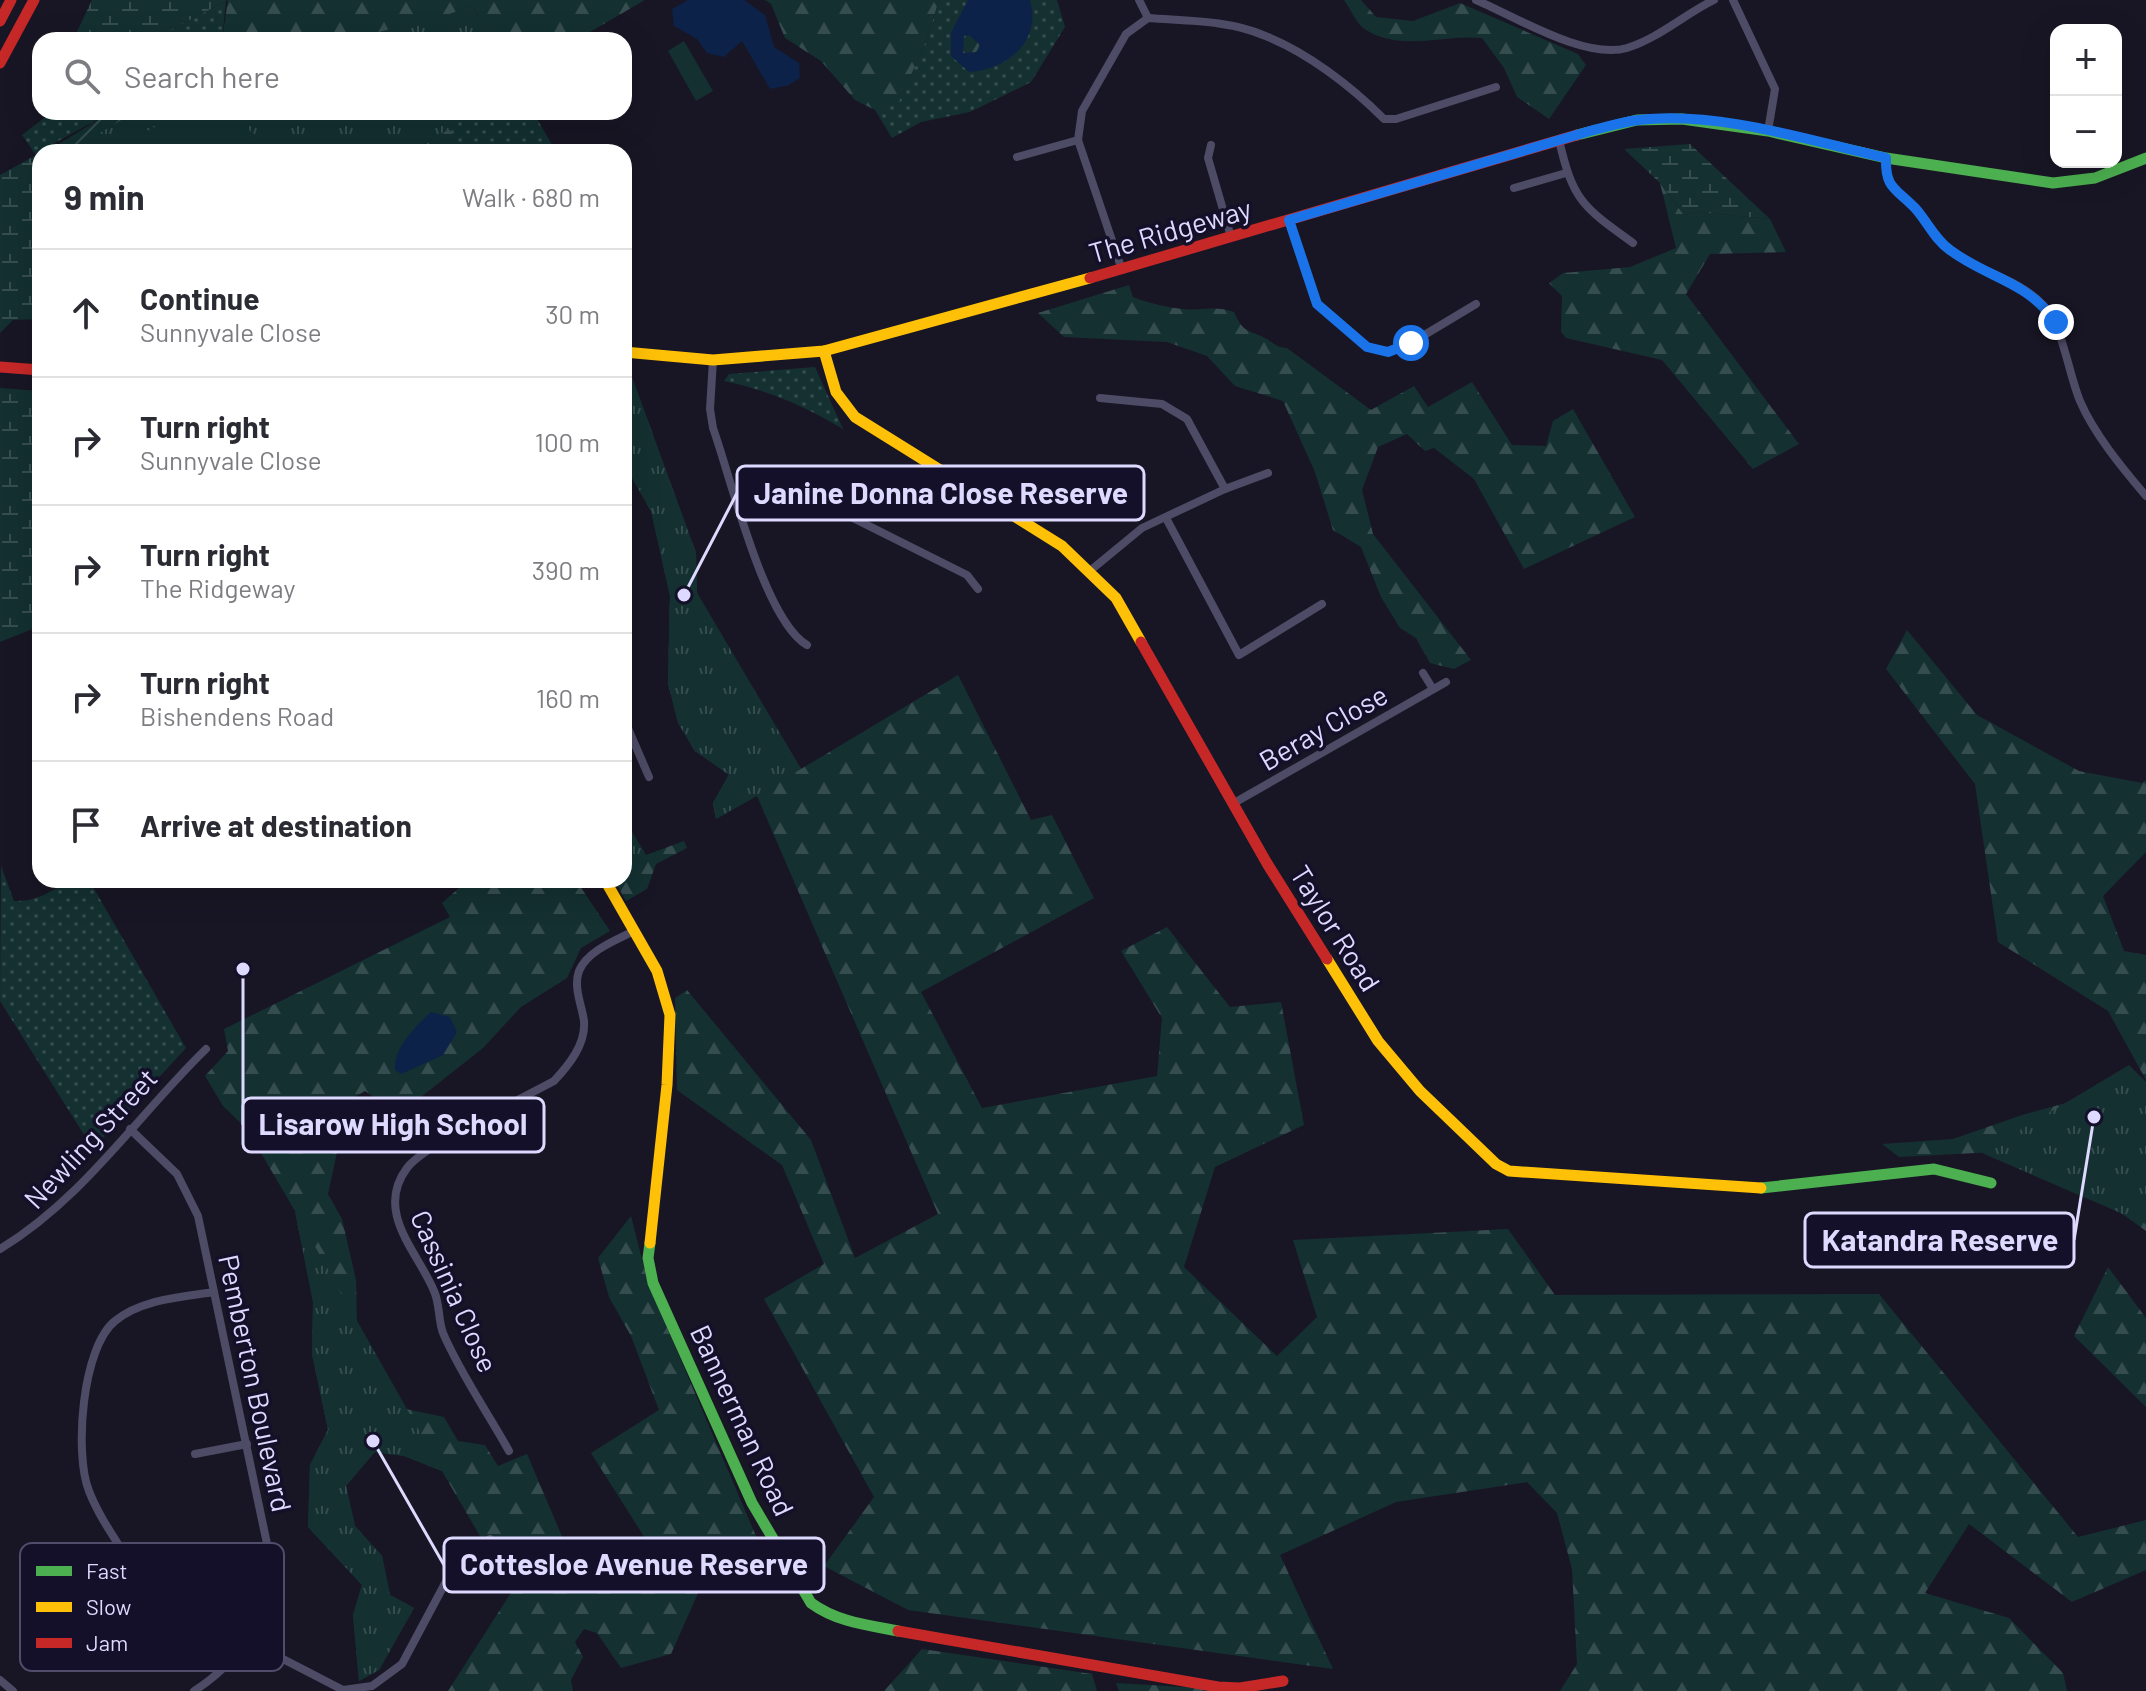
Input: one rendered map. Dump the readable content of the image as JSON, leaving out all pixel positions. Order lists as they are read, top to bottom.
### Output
{
  "streets": {
    "street": [
      "The Ridgeway",
      "Beray Close",
      "Taylor Road",
      "Newling Street",
      "Cassinia Close",
      "Pemberton Boulevard",
      "Bannerman Road"
    ]
  },
  "crossings": [
    ["The Ridgeway", "Taylor Road"],
    ["Beray Close", "Taylor Road"],
    ["Newling Street", "Pemberton Boulevard"],
    ["Cassinia Close", "Bannerman Road"]
  ],
  "places": [
    "Janine Donna Close Reserve",
    "Lisarow High School",
    "Katandra Reserve",
    "Cottesloe Avenue Reserve"
  ],
  "legend": ["Fast", "Slow", "Jam"],
  "page": {
    "map_buttons": ["+", "−"],
    "search": "Search here",
    "heading": ["9 min", "Walk · 680 m"],
    "list": [
      ["Continue", "Sunnyvale Close", "30 m"],
      ["Turn right", "Sunnyvale Close", "100 m"],
      ["Turn right", "The Ridgeway", "390 m"],
      ["Turn right", "Bishendens Road", "160 m"],
      "Arrive at destination"
    ]
  }
}
